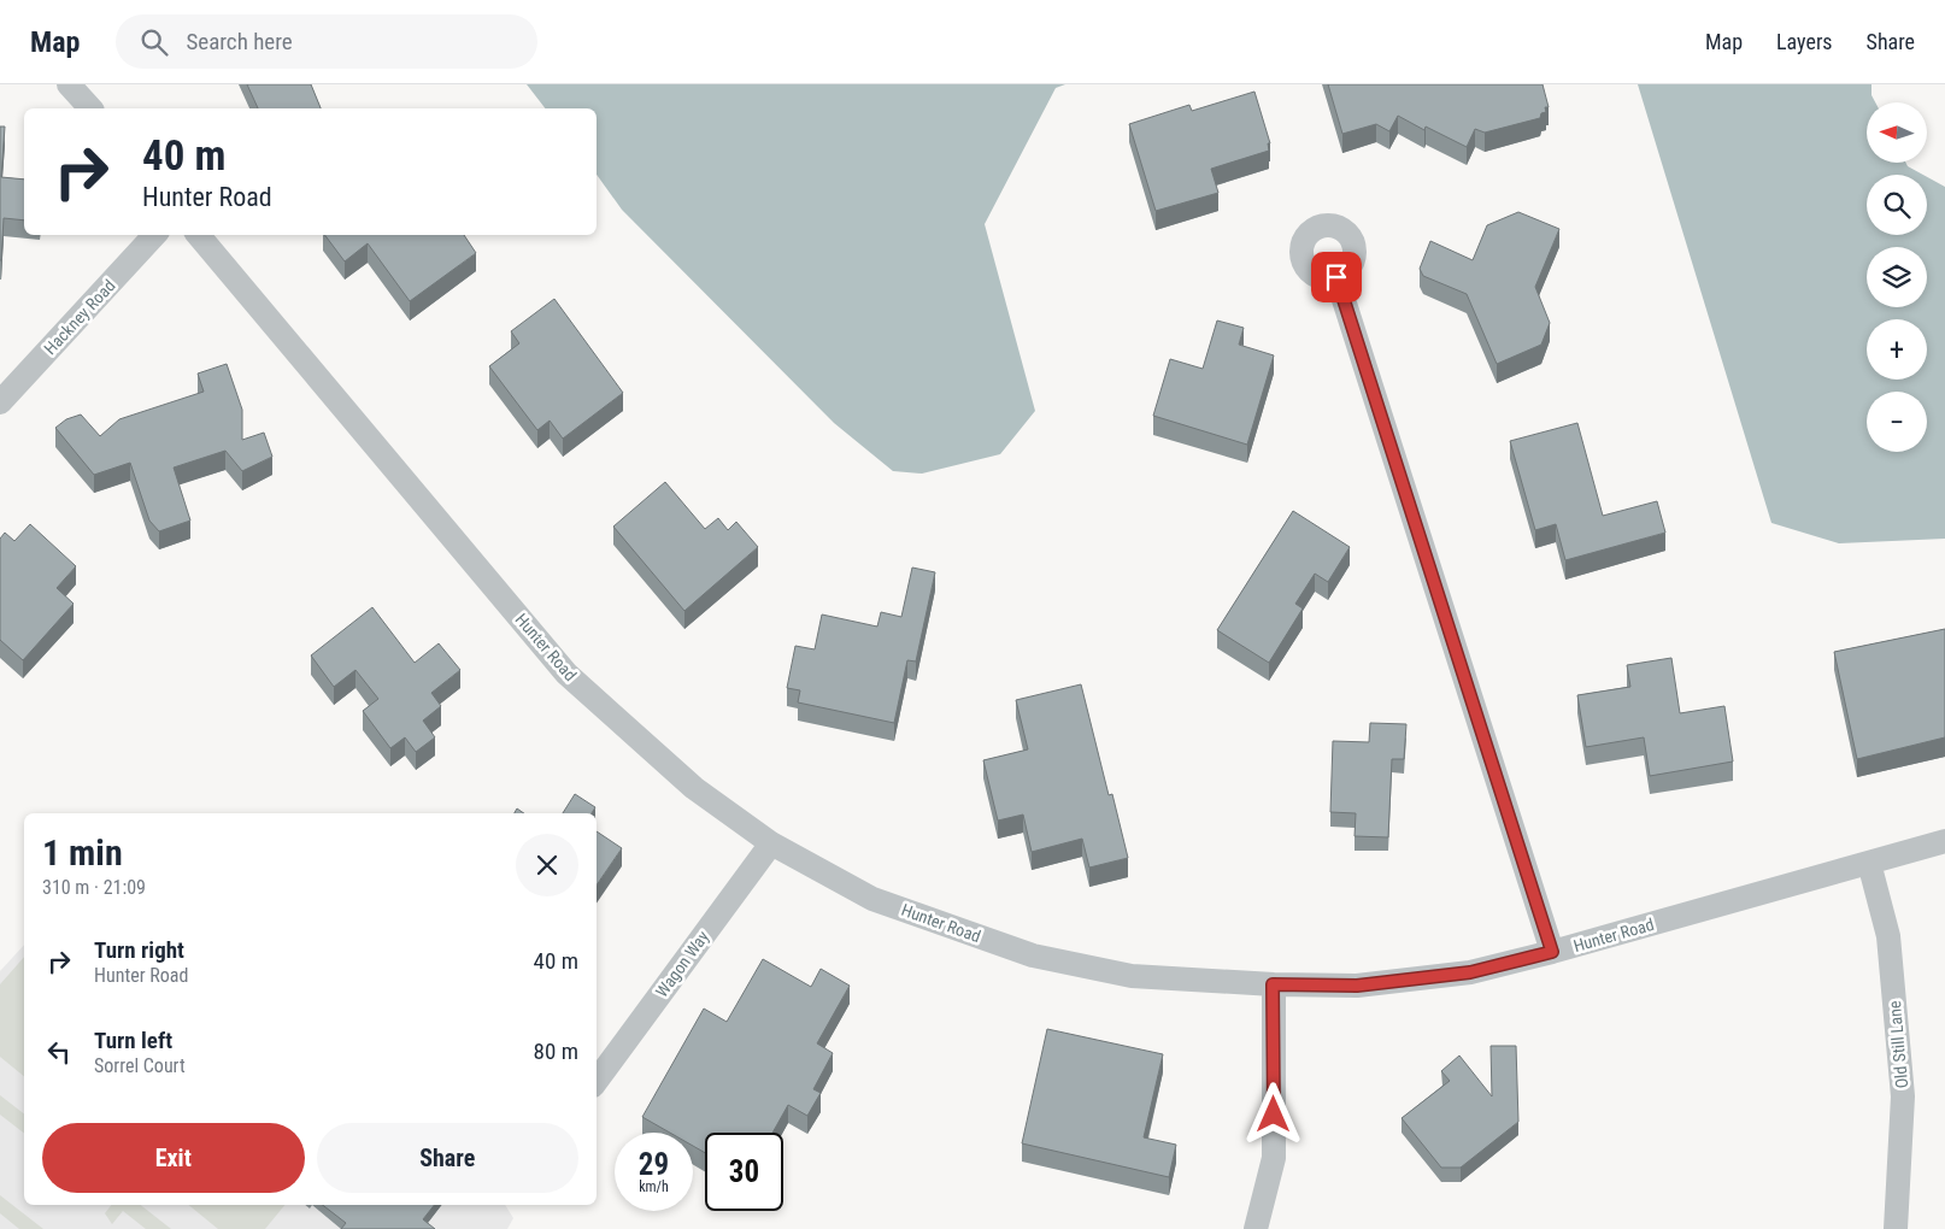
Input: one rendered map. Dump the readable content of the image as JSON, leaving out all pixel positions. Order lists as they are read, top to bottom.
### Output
{
  "streets": {
    "street": [
      "Hackney Road",
      "Hunter Road",
      "Wagon Way",
      "Old Still Lane"
    ]
  },
  "crossings": [
    ["Hunter Road", "Wagon Way"],
    ["Hunter Road", "Old Still Lane"]
  ],
  "north": "left",
  "page": {
    "header": "Map",
    "search": "Search here",
    "nav": ["Map", "Layers", "Share"],
    "map_buttons": ["+", "−"],
    "turn": ["40 m", "Hunter Road"],
    "heading": ["1 min", "310 m · 21:09"],
    "list": [
      {
        "name": "Turn right",
        "note": "Hunter Road",
        "value": "40 m"
      },
      {
        "name": "Turn left",
        "note": "Sorrel Court",
        "value": "80 m"
      }
    ],
    "buttons": ["Exit", "Share"],
    "speed": "29 km/h",
    "limit": "30"
  }
}
